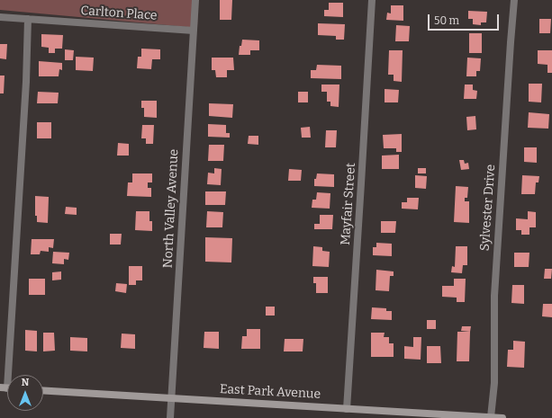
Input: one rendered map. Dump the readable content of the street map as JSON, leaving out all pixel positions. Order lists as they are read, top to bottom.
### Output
{
  "streets": {
    "main road": ["East Park Avenue"],
    "street": [
      "Carlton Place",
      "Mayfair Street",
      "Sylvester Drive",
      "North Valley Avenue"
    ]
  },
  "crossings": [
    ["Carlton Place", "North Valley Avenue"],
    ["Mayfair Street", "East Park Avenue"],
    ["Sylvester Drive", "East Park Avenue"],
    ["North Valley Avenue", "East Park Avenue"]
  ],
  "scale_bar": "50 m",
  "north": "top"
}
